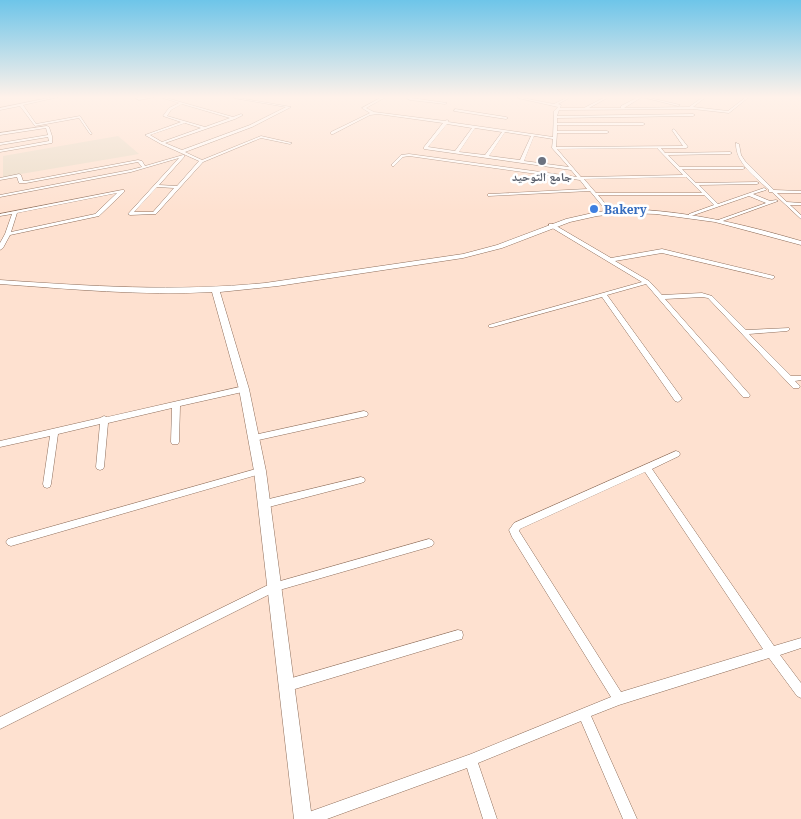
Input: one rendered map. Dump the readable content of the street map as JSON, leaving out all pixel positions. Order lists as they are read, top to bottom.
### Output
{
  "places": ["جامع التوحيد", "Bakery"]
}
